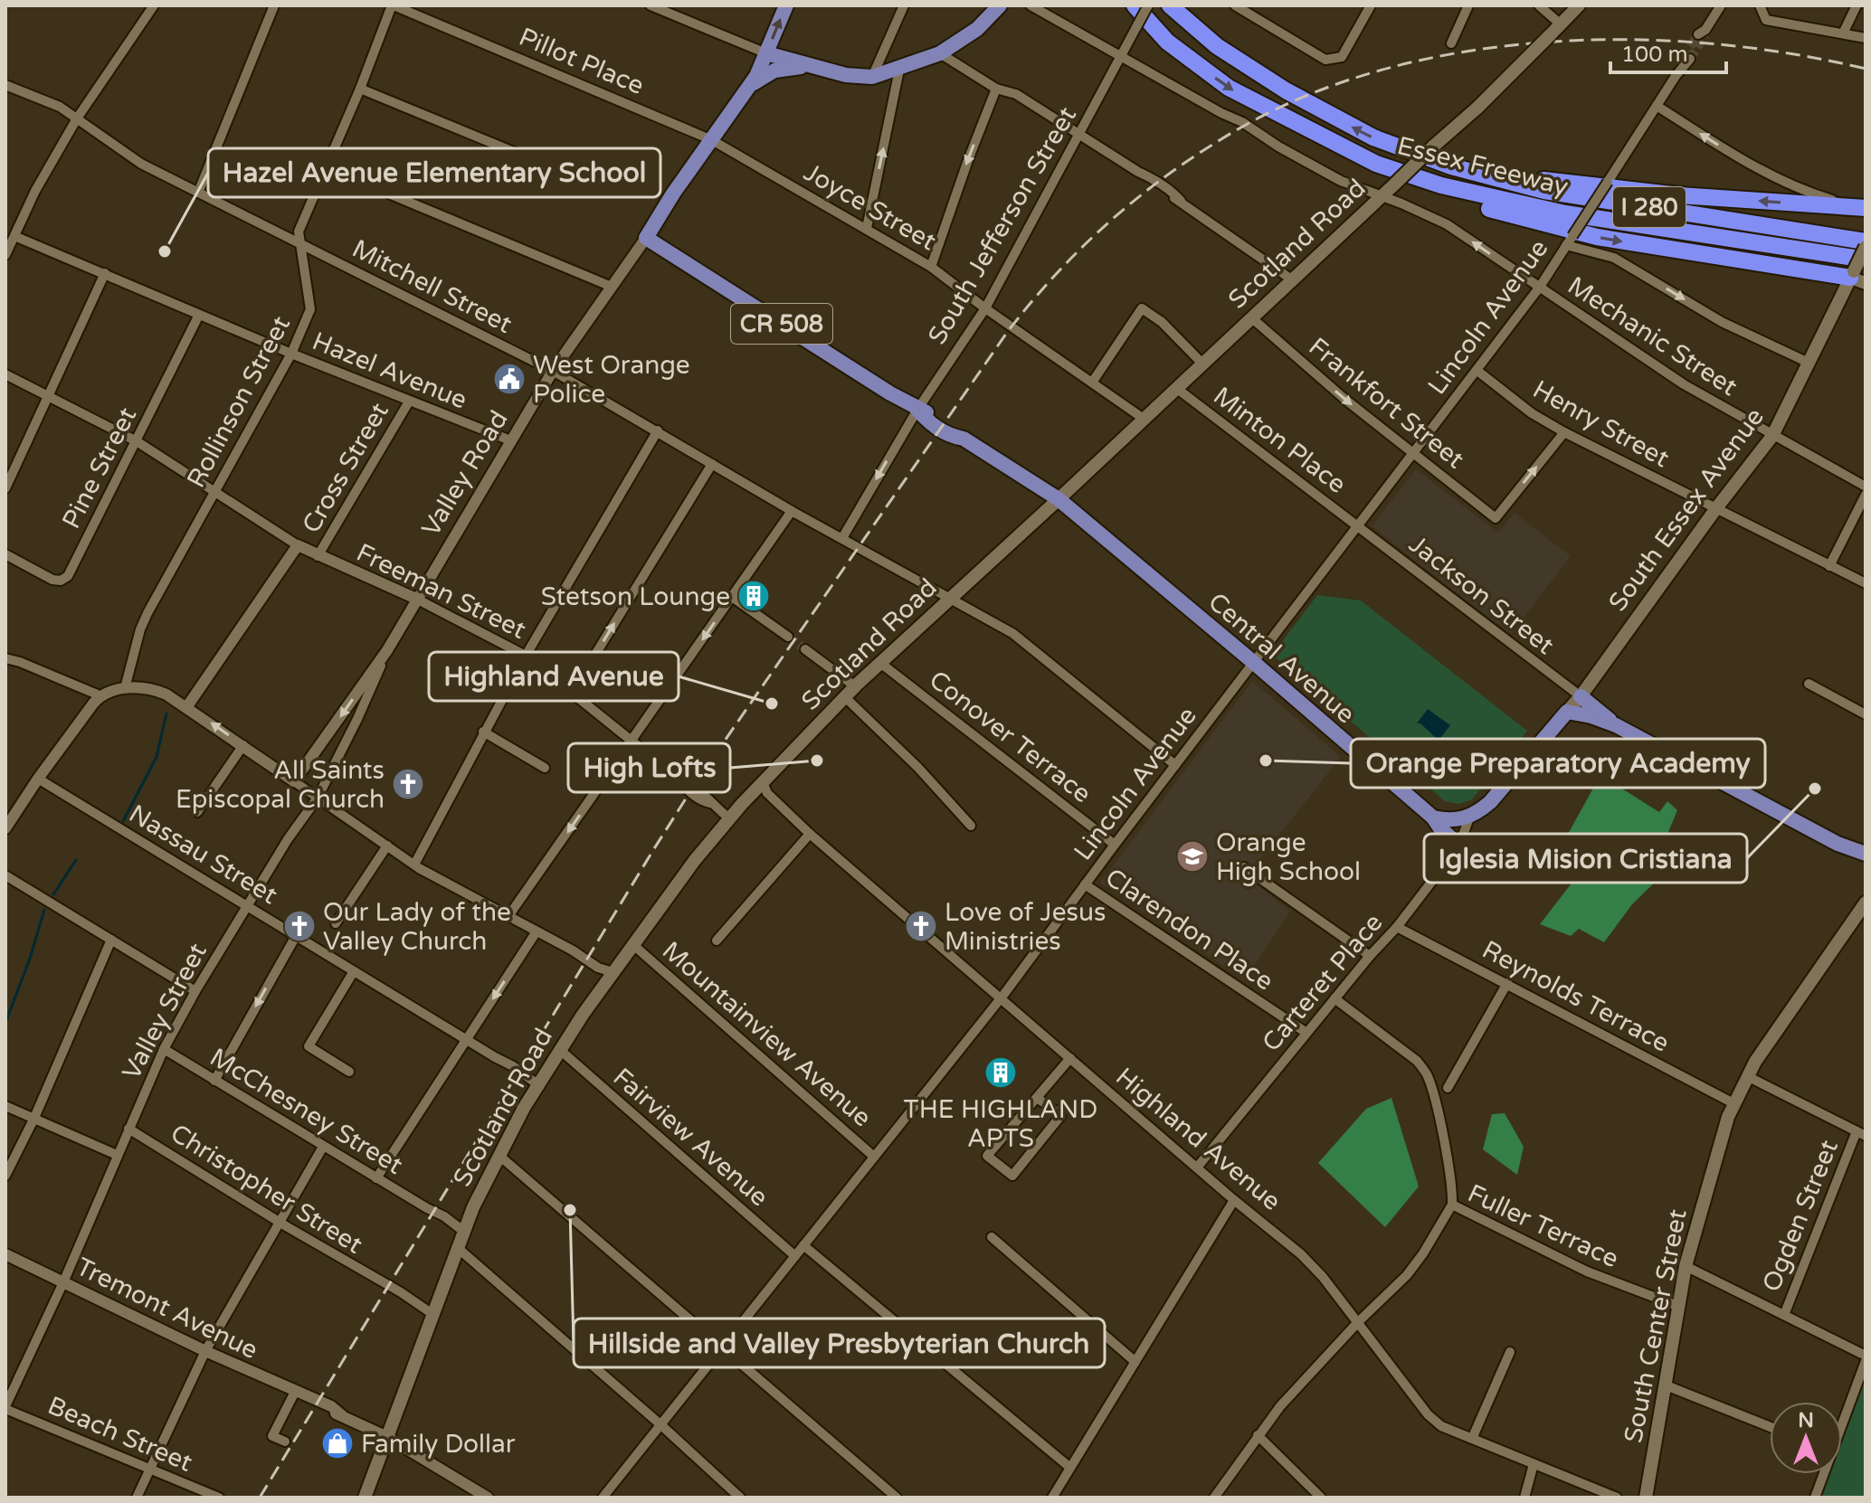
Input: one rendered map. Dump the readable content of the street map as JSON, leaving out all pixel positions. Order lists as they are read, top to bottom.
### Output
{
  "streets": {
    "highway": ["Essex Freeway", "I 280"],
    "main road": [
      "Scotland Road",
      "CR 508",
      "Valley Road",
      "South Essex Avenue",
      "Central Avenue",
      "South Center Street"
    ],
    "street": [
      "Pillot Place",
      "Joyce Street",
      "South Jefferson Street",
      "Mitchell Street",
      "Lincoln Avenue",
      "Mechanic Street",
      "Hazel Avenue",
      "Rollinson Street",
      "Frankfort Street",
      "Henry Street",
      "Minton Place",
      "Pine Street",
      "Cross Street",
      "Freeman Street",
      "Jackson Street",
      "Conover Terrace",
      "Nassau Street",
      "Clarendon Place",
      "Carteret Place",
      "Reynolds Terrace",
      "Valley Street",
      "Mountainview Avenue",
      "McChesney Street",
      "Fairview Avenue",
      "Highland Avenue",
      "Christopher Street",
      "Ogden Street",
      "Fuller Terrace",
      "Tremont Avenue",
      "Beach Street"
    ]
  },
  "crossings": [
    ["Pillot Place", "Joyce Street"],
    ["Pillot Place", "Rollinson Street"],
    ["Pillot Place", "Valley Road"],
    ["Essex Freeway", "South Essex Avenue"],
    ["Joyce Street", "South Jefferson Street"],
    ["Joyce Street", "Scotland Road"],
    ["Joyce Street", "Valley Road"],
    ["South Jefferson Street", "Mitchell Street"],
    ["South Jefferson Street", "Mechanic Street"],
    ["South Jefferson Street", "Central Avenue"],
    ["Scotland Road", "Mitchell Street"],
    ["Scotland Road", "Mechanic Street"],
    ["Scotland Road", "Frankfort Street"],
    ["Scotland Road", "Minton Place"],
    ["Scotland Road", "Freeman Street"],
    ["Scotland Road", "Central Avenue"],
    ["Scotland Road", "Conover Terrace"],
    ["Scotland Road", "Nassau Street"],
    ["Scotland Road", "Mountainview Avenue"],
    ["Scotland Road", "McChesney Street"],
    ["Scotland Road", "Fairview Avenue"],
    ["Scotland Road", "Highland Avenue"],
    ["Scotland Road", "Christopher Street"],
    ["Scotland Road", "Tremont Avenue"],
    ["Mitchell Street", "Lincoln Avenue"],
    ["Mitchell Street", "Rollinson Street"],
    ["Mitchell Street", "Valley Road"],
    ["Lincoln Avenue", "Mechanic Street"],
    ["Lincoln Avenue", "Frankfort Street"],
    ["Lincoln Avenue", "Henry Street"],
    ["Lincoln Avenue", "Minton Place"],
    ["Lincoln Avenue", "Jackson Street"],
    ["Lincoln Avenue", "Central Avenue"],
    ["Lincoln Avenue", "Conover Terrace"],
    ["Lincoln Avenue", "Clarendon Place"],
    ["Lincoln Avenue", "Mountainview Avenue"],
    ["Lincoln Avenue", "Fairview Avenue"],
    ["Lincoln Avenue", "Highland Avenue"],
    ["Mechanic Street", "South Essex Avenue"],
    ["Hazel Avenue", "Rollinson Street"],
    ["Hazel Avenue", "Pine Street"],
    ["Hazel Avenue", "Cross Street"],
    ["Hazel Avenue", "Valley Road"],
    ["Frankfort Street", "Henry Street"],
    ["Henry Street", "South Essex Avenue"],
    ["Minton Place", "Jackson Street"],
    ["Cross Street", "Freeman Street"],
    ["Valley Road", "Freeman Street"],
    ["Valley Road", "Central Avenue"],
    ["Valley Road", "Valley Street"],
    ["South Essex Avenue", "Jackson Street"],
    ["Freeman Street", "Valley Street"],
    ["Central Avenue", "Carteret Place"],
    ["Nassau Street", "Valley Street"],
    ["Clarendon Place", "Carteret Place"],
    ["Carteret Place", "Reynolds Terrace"],
    ["Carteret Place", "Highland Avenue"],
    ["Reynolds Terrace", "South Center Street"],
    ["Valley Street", "McChesney Street"],
    ["Valley Street", "Christopher Street"],
    ["Valley Street", "Tremont Avenue"],
    ["Valley Street", "Beach Street"],
    ["Highland Avenue", "Fuller Terrace"],
    ["Fuller Terrace", "South Center Street"]
  ],
  "places": {
    "other": [
      "Hazel Avenue Elementary School",
      "Highland Avenue",
      "High Lofts",
      "Orange Preparatory Academy",
      "Iglesia Mision Cristiana",
      "Hillside and Valley Presbyterian Church"
    ],
    "public building": ["West Orange Police"],
    "building": ["Stetson Lounge", "THE HIGHLAND APTS"],
    "church": ["All Saints Episcopal Church", "Our Lady of the Valley Church", "Love of Jesus Ministries"],
    "school or university": ["Orange High School"],
    "shop": ["Family Dollar"]
  },
  "scale_bar": "100 m",
  "north": "top"
}
